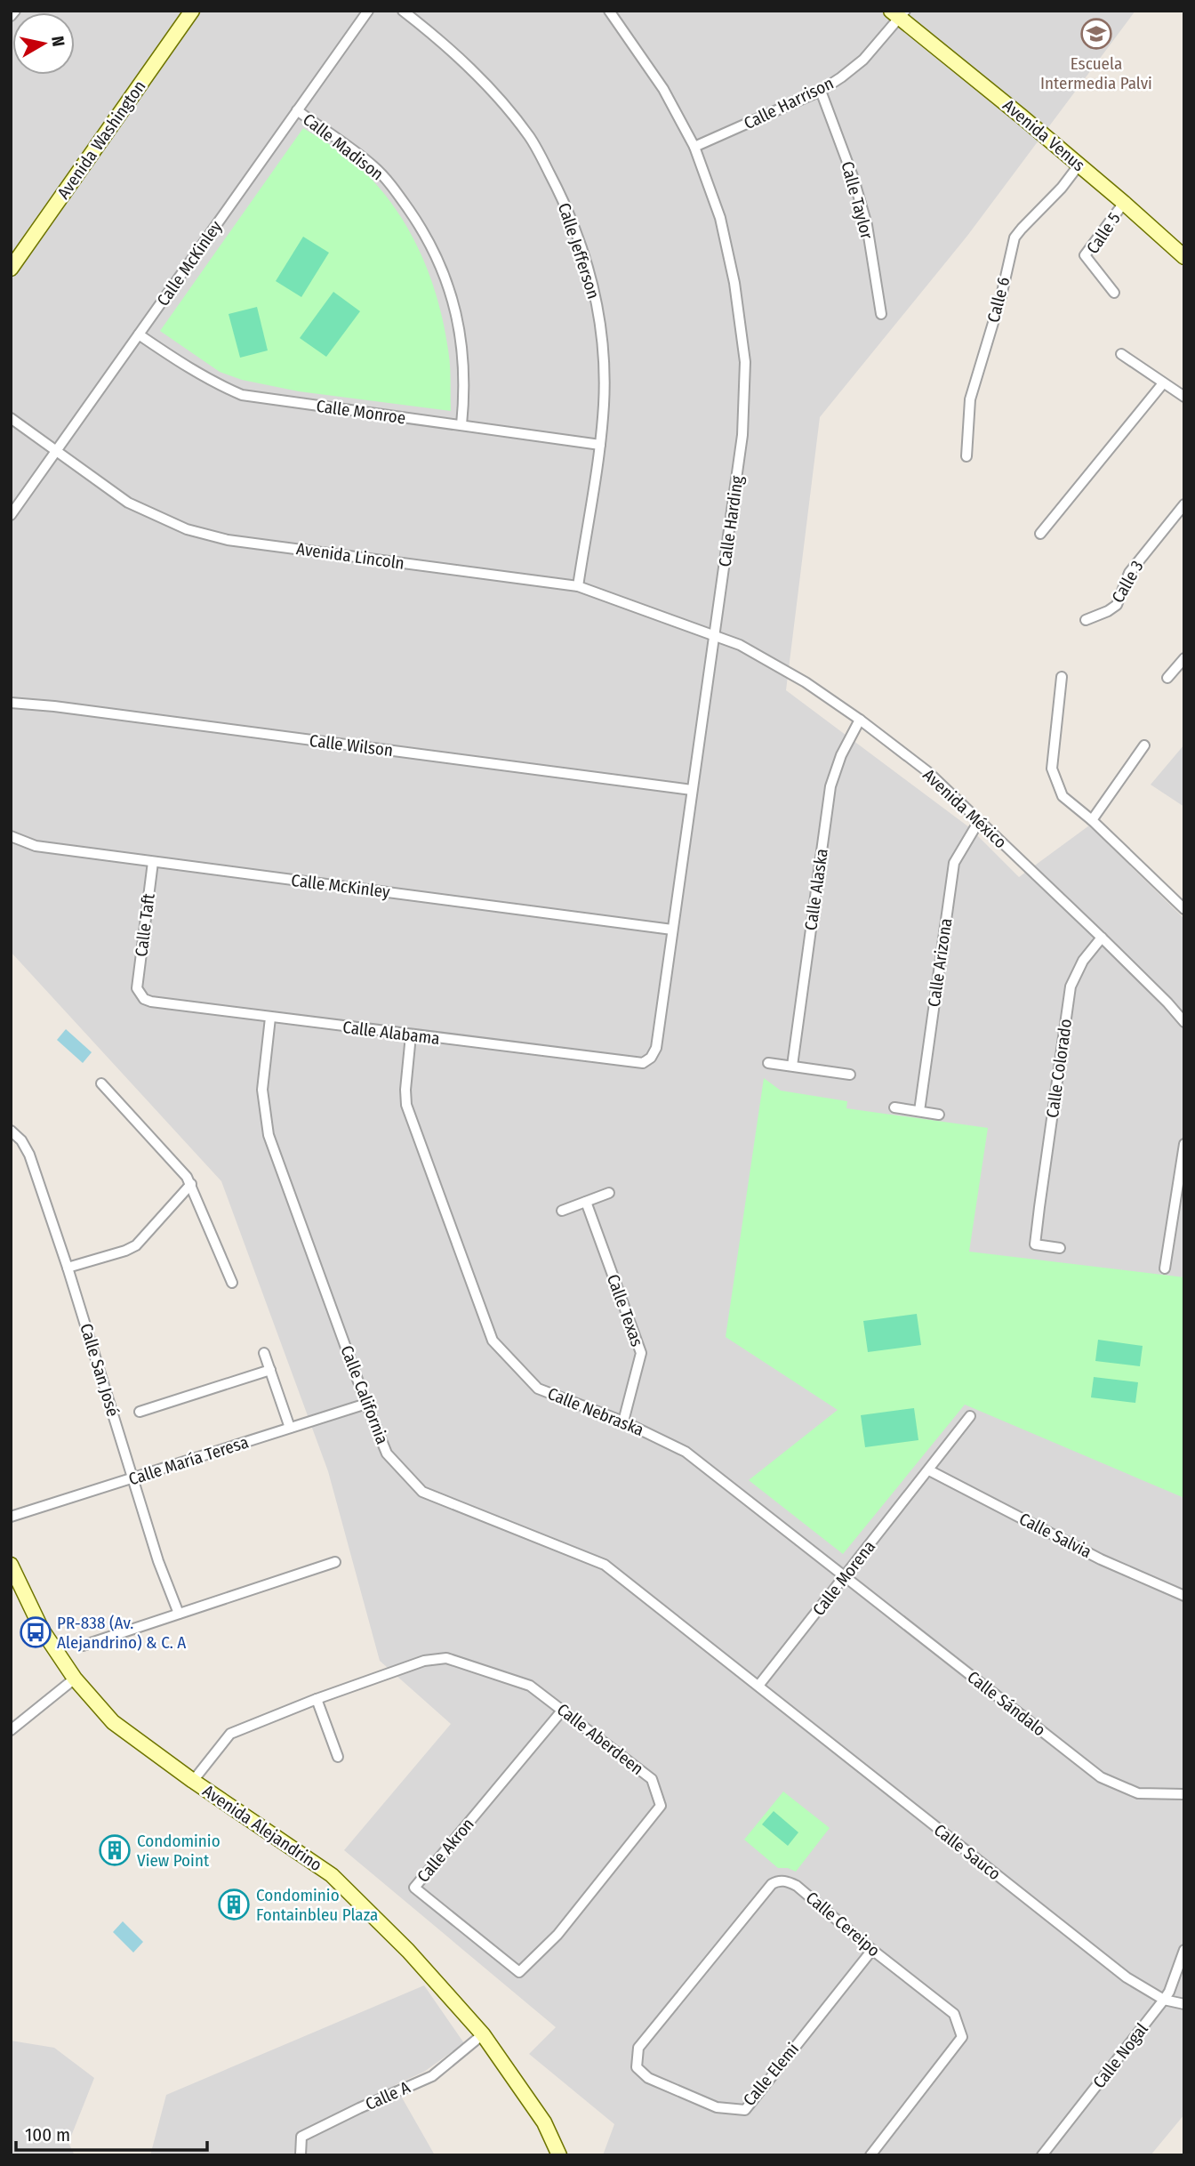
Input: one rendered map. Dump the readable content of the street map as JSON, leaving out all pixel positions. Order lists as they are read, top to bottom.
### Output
{
  "streets": {
    "street": [
      "Calle Harrison",
      "Avenida Venus",
      "Avenida Washington",
      "Calle Madison",
      "Calle Taylor",
      "Calle 5",
      "Calle Jefferson",
      "Calle McKinley",
      "Calle 6",
      "Calle Monroe",
      "Calle Harding",
      "Avenida Lincoln",
      "Calle 3",
      "Calle Wilson",
      "Avenida México",
      "Calle Alaska",
      "Calle Taft",
      "Calle Arizona",
      "Calle Alabama",
      "Calle Colorado",
      "Calle Texas",
      "Calle San José",
      "Calle California",
      "Calle Nebraska",
      "Calle María Teresa",
      "Calle Salvia",
      "Calle Morena",
      "Calle Sándalo",
      "Calle Aberdeen",
      "Avenida Alejandrino",
      "Calle Akron",
      "Calle Sauco",
      "Calle Cereipo",
      "Calle Nogal",
      "Calle Elemi",
      "Calle A"
    ]
  },
  "crossings": [
    ["Calle Harrison", "Avenida Venus"],
    ["Calle Harrison", "Calle Taylor"],
    ["Calle Harrison", "Calle Harding"],
    ["Avenida Venus", "Calle 5"],
    ["Avenida Venus", "Calle 6"],
    ["Calle Madison", "Calle McKinley"],
    ["Calle Madison", "Calle Monroe"],
    ["Calle Jefferson", "Calle Monroe"],
    ["Calle Jefferson", "Avenida Lincoln"],
    ["Calle McKinley", "Calle Monroe"],
    ["Calle McKinley", "Calle Harding"],
    ["Calle McKinley", "Avenida Lincoln"],
    ["Calle McKinley", "Calle Taft"],
    ["Calle Harding", "Avenida Lincoln"],
    ["Calle Harding", "Calle Wilson"],
    ["Calle Harding", "Avenida México"],
    ["Calle Harding", "Calle Alabama"],
    ["Avenida Lincoln", "Avenida México"],
    ["Avenida México", "Calle Alaska"],
    ["Avenida México", "Calle Arizona"],
    ["Avenida México", "Calle Colorado"],
    ["Calle Taft", "Calle Alabama"],
    ["Calle Alabama", "Calle California"],
    ["Calle Alabama", "Calle Nebraska"],
    ["Calle Texas", "Calle Nebraska"],
    ["Calle San José", "Calle María Teresa"],
    ["Calle California", "Calle María Teresa"],
    ["Calle California", "Calle Morena"],
    ["Calle California", "Calle Sauco"],
    ["Calle Nebraska", "Calle Morena"],
    ["Calle Nebraska", "Calle Sándalo"],
    ["Calle Salvia", "Calle Morena"],
    ["Calle Morena", "Calle Sándalo"],
    ["Calle Morena", "Calle Sauco"],
    ["Calle Aberdeen", "Avenida Alejandrino"],
    ["Calle Aberdeen", "Calle Akron"],
    ["Avenida Alejandrino", "Calle A"],
    ["Calle Sauco", "Calle Nogal"],
    ["Calle Cereipo", "Calle Elemi"]
  ],
  "places": {
    "school or university": ["Escuela Intermedia Palvi"],
    "bus stop": ["PR-838 (Av. Alejandrino) & C. A"],
    "building": ["Condominio View Point", "Condominio Fontainbleu Plaza"]
  },
  "scale_bar": "100 m",
  "north": "right"
}
